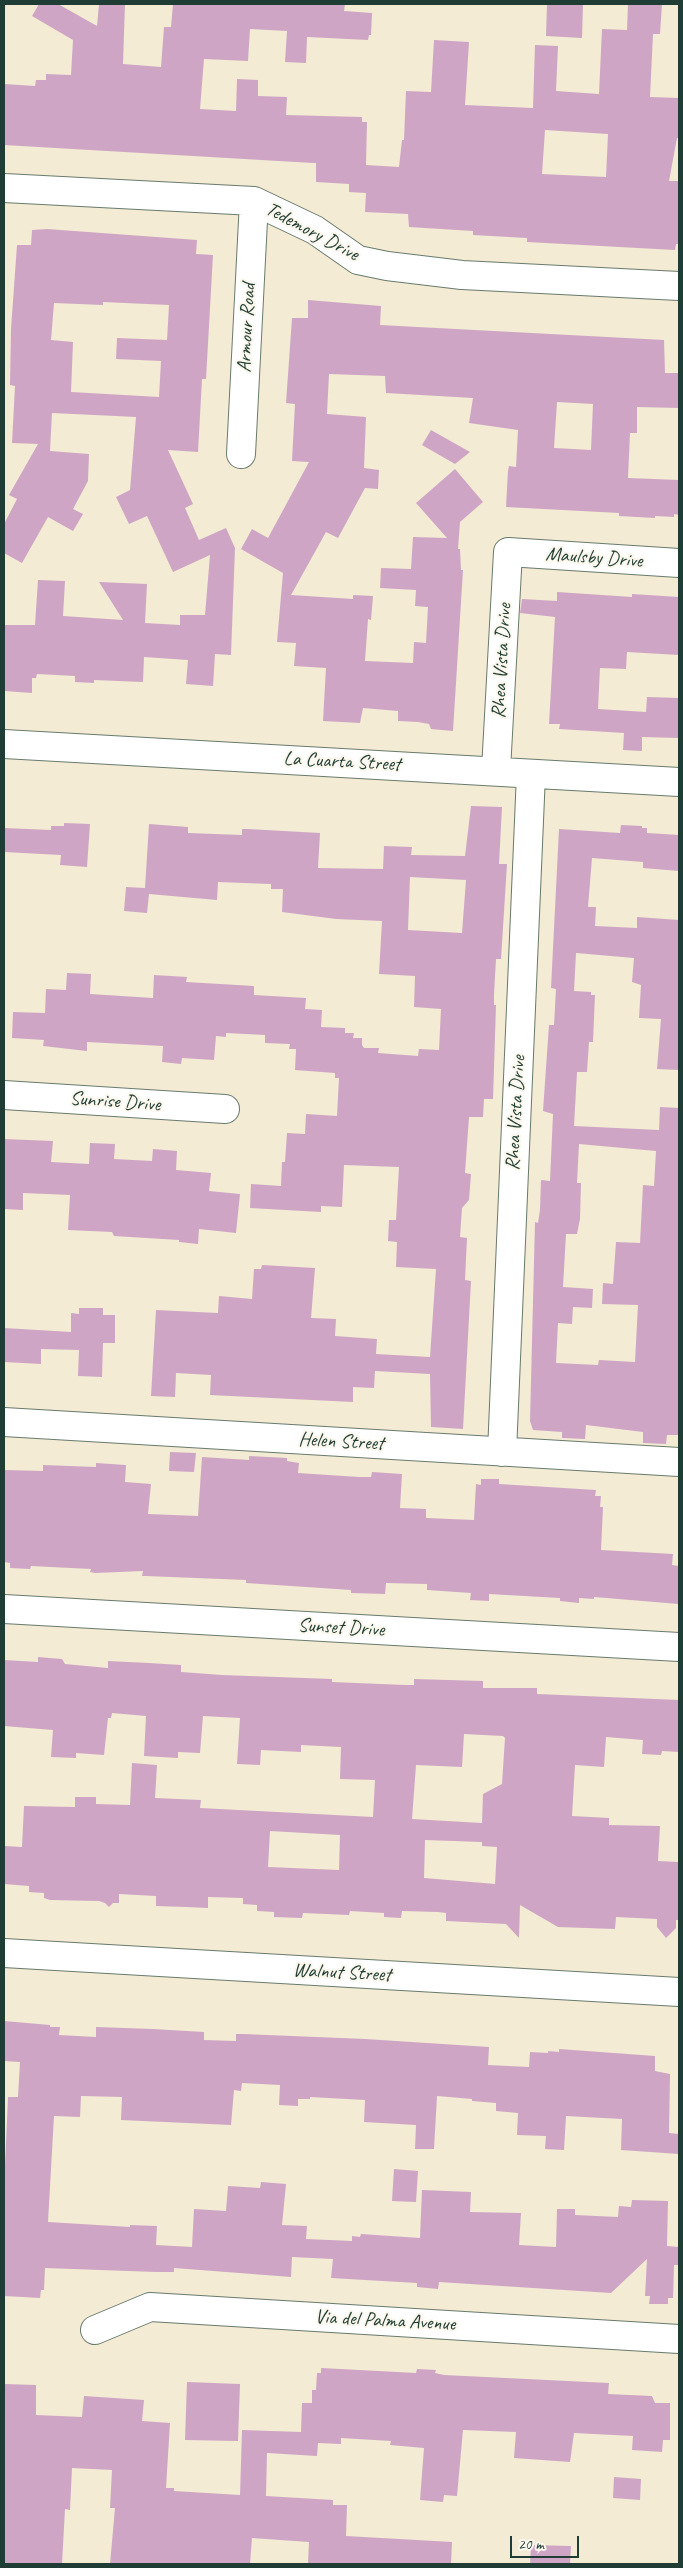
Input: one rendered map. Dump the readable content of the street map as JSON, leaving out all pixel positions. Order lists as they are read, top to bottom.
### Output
{
  "streets": {
    "street": [
      "Tedemory Drive",
      "Armour Road",
      "Maulsby Drive",
      "Rhea Vista Drive",
      "La Cuarta Street",
      "Sunrise Drive",
      "Helen Street",
      "Sunset Drive",
      "Walnut Street",
      "Via del Palma Avenue"
    ]
  },
  "crossings": [
    ["Tedemory Drive", "Armour Road"],
    ["Maulsby Drive", "Rhea Vista Drive"],
    ["Rhea Vista Drive", "La Cuarta Street"],
    ["Rhea Vista Drive", "Helen Street"]
  ],
  "scale_bar": "20 m"
}
